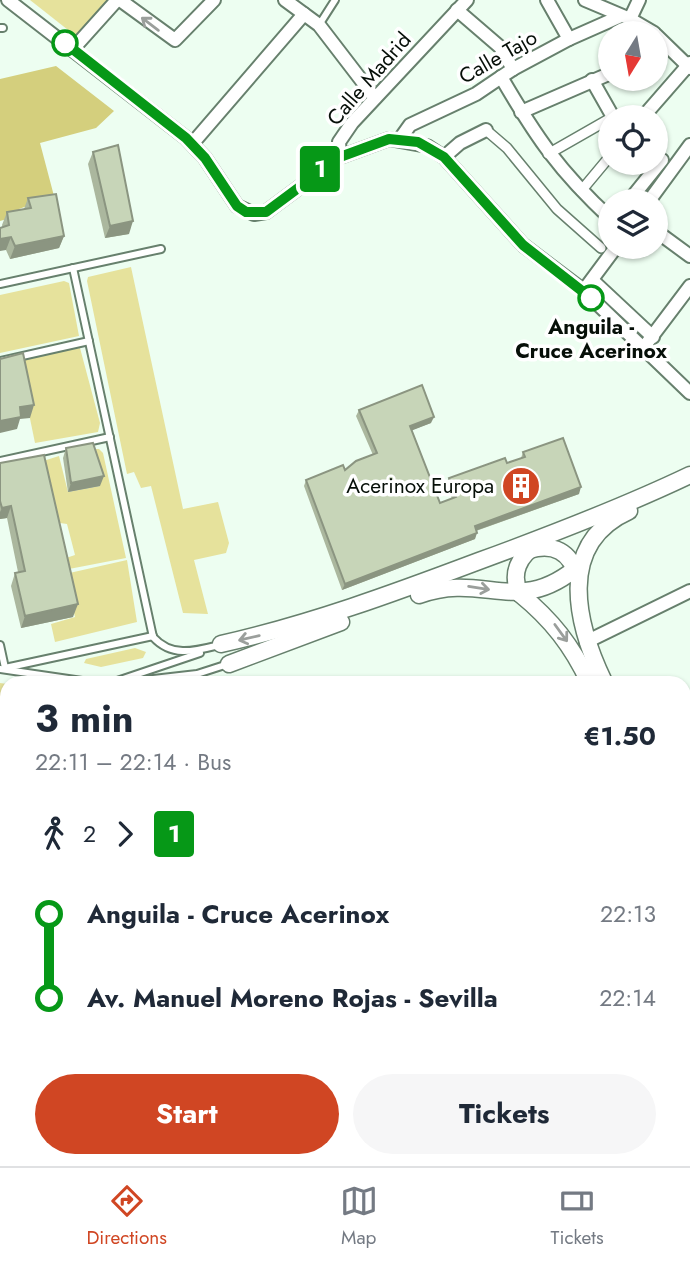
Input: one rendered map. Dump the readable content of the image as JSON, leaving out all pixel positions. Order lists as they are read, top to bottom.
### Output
{
  "streets": {
    "street": ["Calle Tajo", "Calle Madrid"]
  },
  "places": {
    "other": ["Anguila - Cruce Acerinox"],
    "building": ["Acerinox Europa"]
  },
  "lines": ["bus line 1"],
  "north": "bottom",
  "page": {
    "on_map": "1",
    "heading": ["3 min", "22:11 – 22:14 · Bus", "€1.50"],
    "legs": ["2", "1"],
    "list": [
      {
        "name": "Anguila - Cruce Acerinox",
        "value": "22:13"
      },
      {
        "name": "Av. Manuel Moreno Rojas - Sevilla",
        "value": "22:14"
      }
    ],
    "buttons": ["Start", "Tickets"],
    "tabs": ["Directions", "Map", "Tickets"]
  }
}
